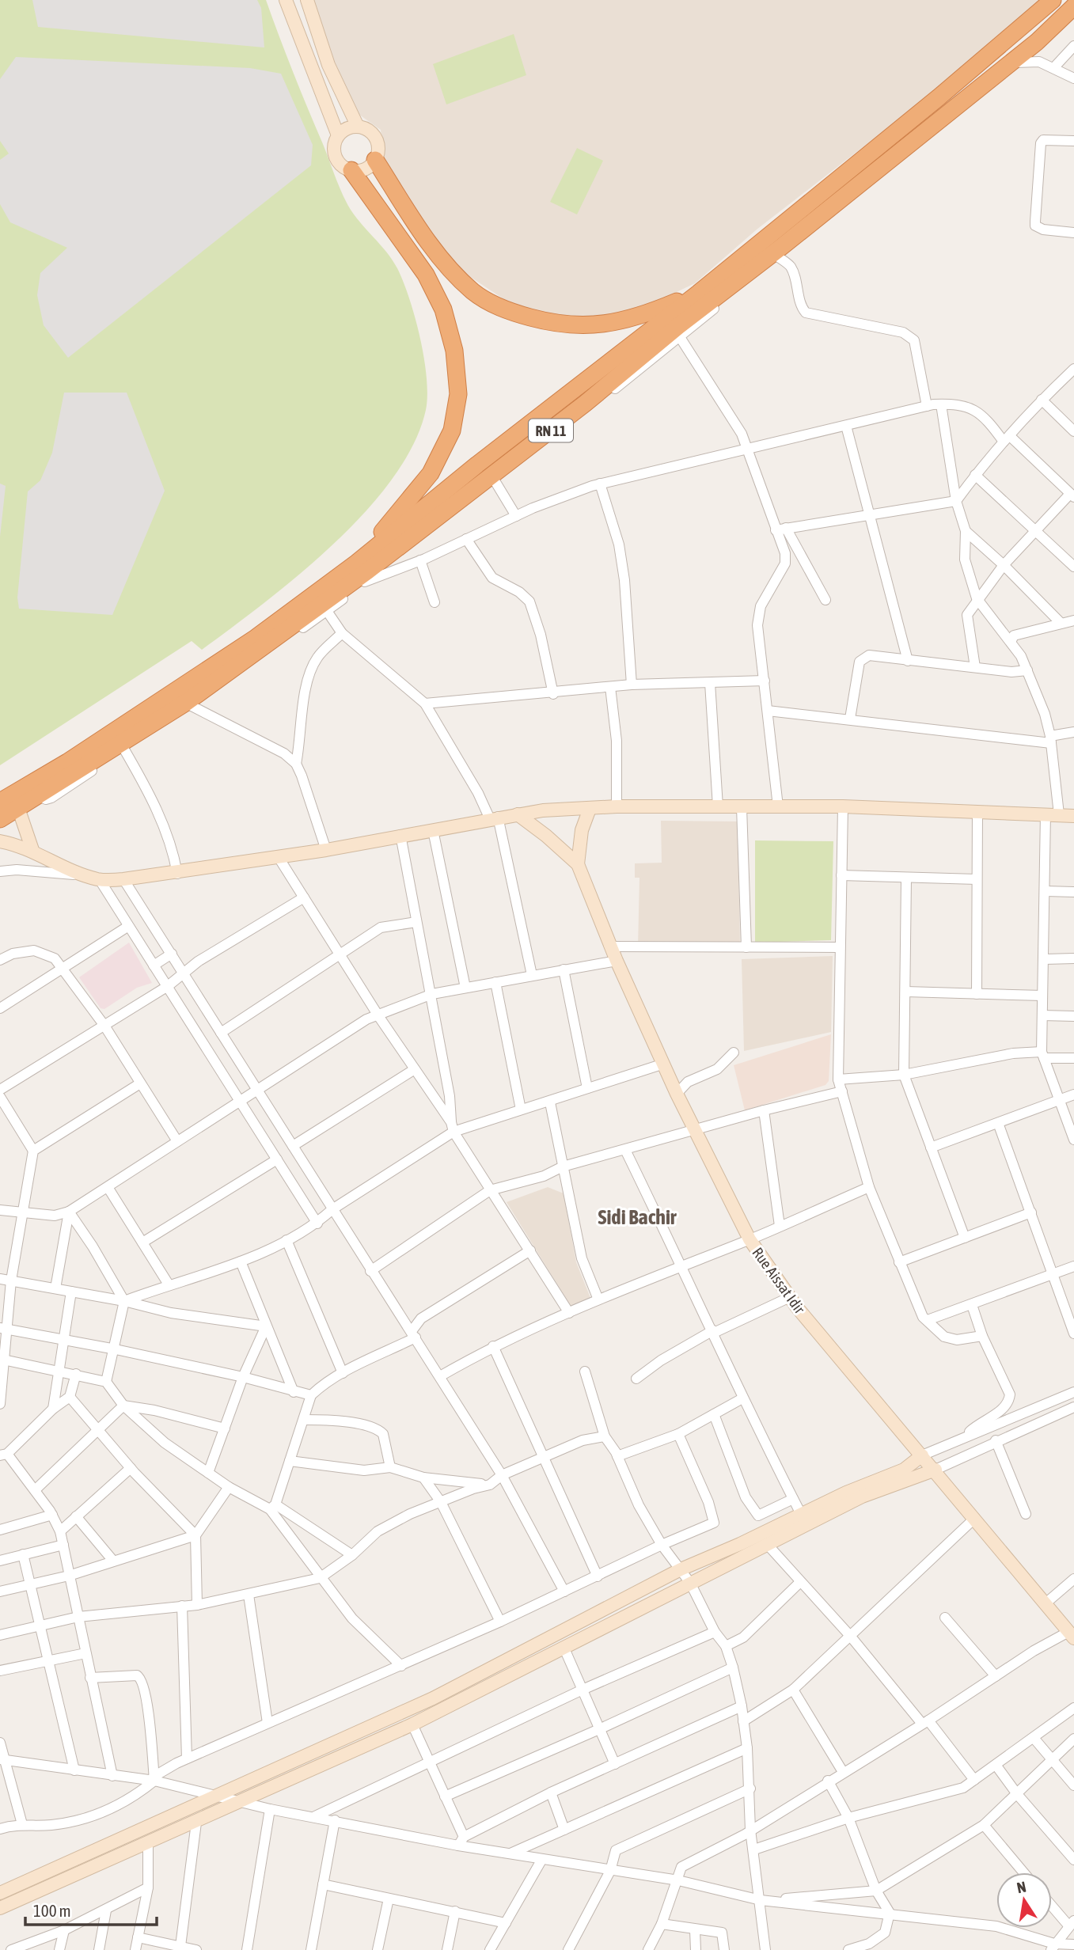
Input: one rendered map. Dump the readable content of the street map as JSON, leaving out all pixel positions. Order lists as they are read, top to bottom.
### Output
{
  "streets": {
    "highway": ["RN 11"],
    "street": ["Rue Aissat Idir"]
  },
  "districts": ["Sidi Bachir"],
  "scale_bar": "100 m",
  "north": "top"
}
